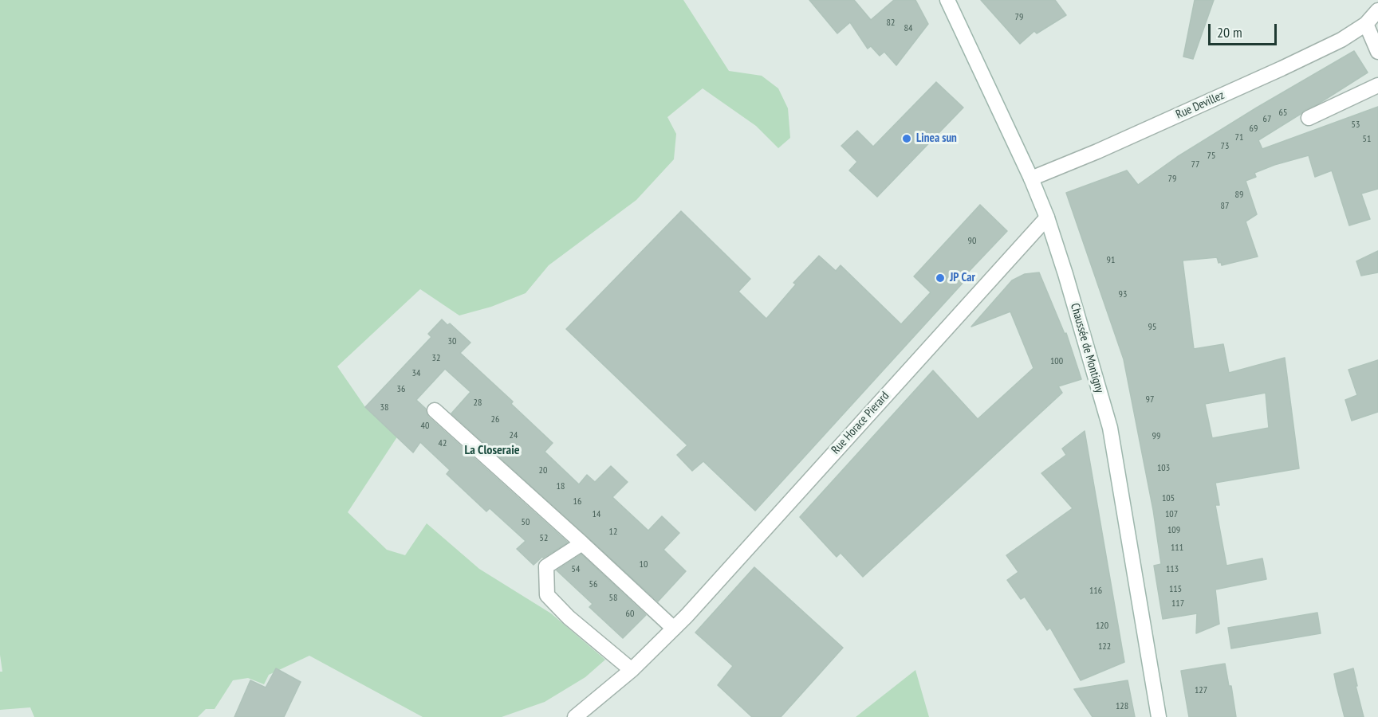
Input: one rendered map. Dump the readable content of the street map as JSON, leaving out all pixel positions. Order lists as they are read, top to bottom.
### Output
{
  "streets": {
    "street": ["Rue Devillez", "Chaussée de Montigny", "Rue Horace Pierard"]
  },
  "crossings": [
    ["Rue Devillez", "Chaussée de Montigny"],
    ["Chaussée de Montigny", "Rue Horace Pierard"]
  ],
  "districts": ["La Closeraie"],
  "places": ["Linea sun", "JP Car"],
  "house_numbers": [
    "79",
    "82",
    "84",
    "65",
    "67",
    "53",
    "69",
    "71",
    "51",
    "73",
    "75",
    "77",
    "79",
    "89",
    "87",
    "90",
    "91",
    "93",
    "95",
    "30",
    "32",
    "100",
    "34",
    "36",
    "97",
    "28",
    "38",
    "26",
    "40",
    "24",
    "99",
    "42",
    "103",
    "20",
    "18",
    "105",
    "16",
    "14",
    "107",
    "50",
    "109",
    "12",
    "52",
    "111",
    "10",
    "54",
    "113",
    "56",
    "115",
    "116",
    "58",
    "117",
    "60",
    "120",
    "122",
    "127",
    "128"
  ],
  "scale_bar": "20 m"
}
